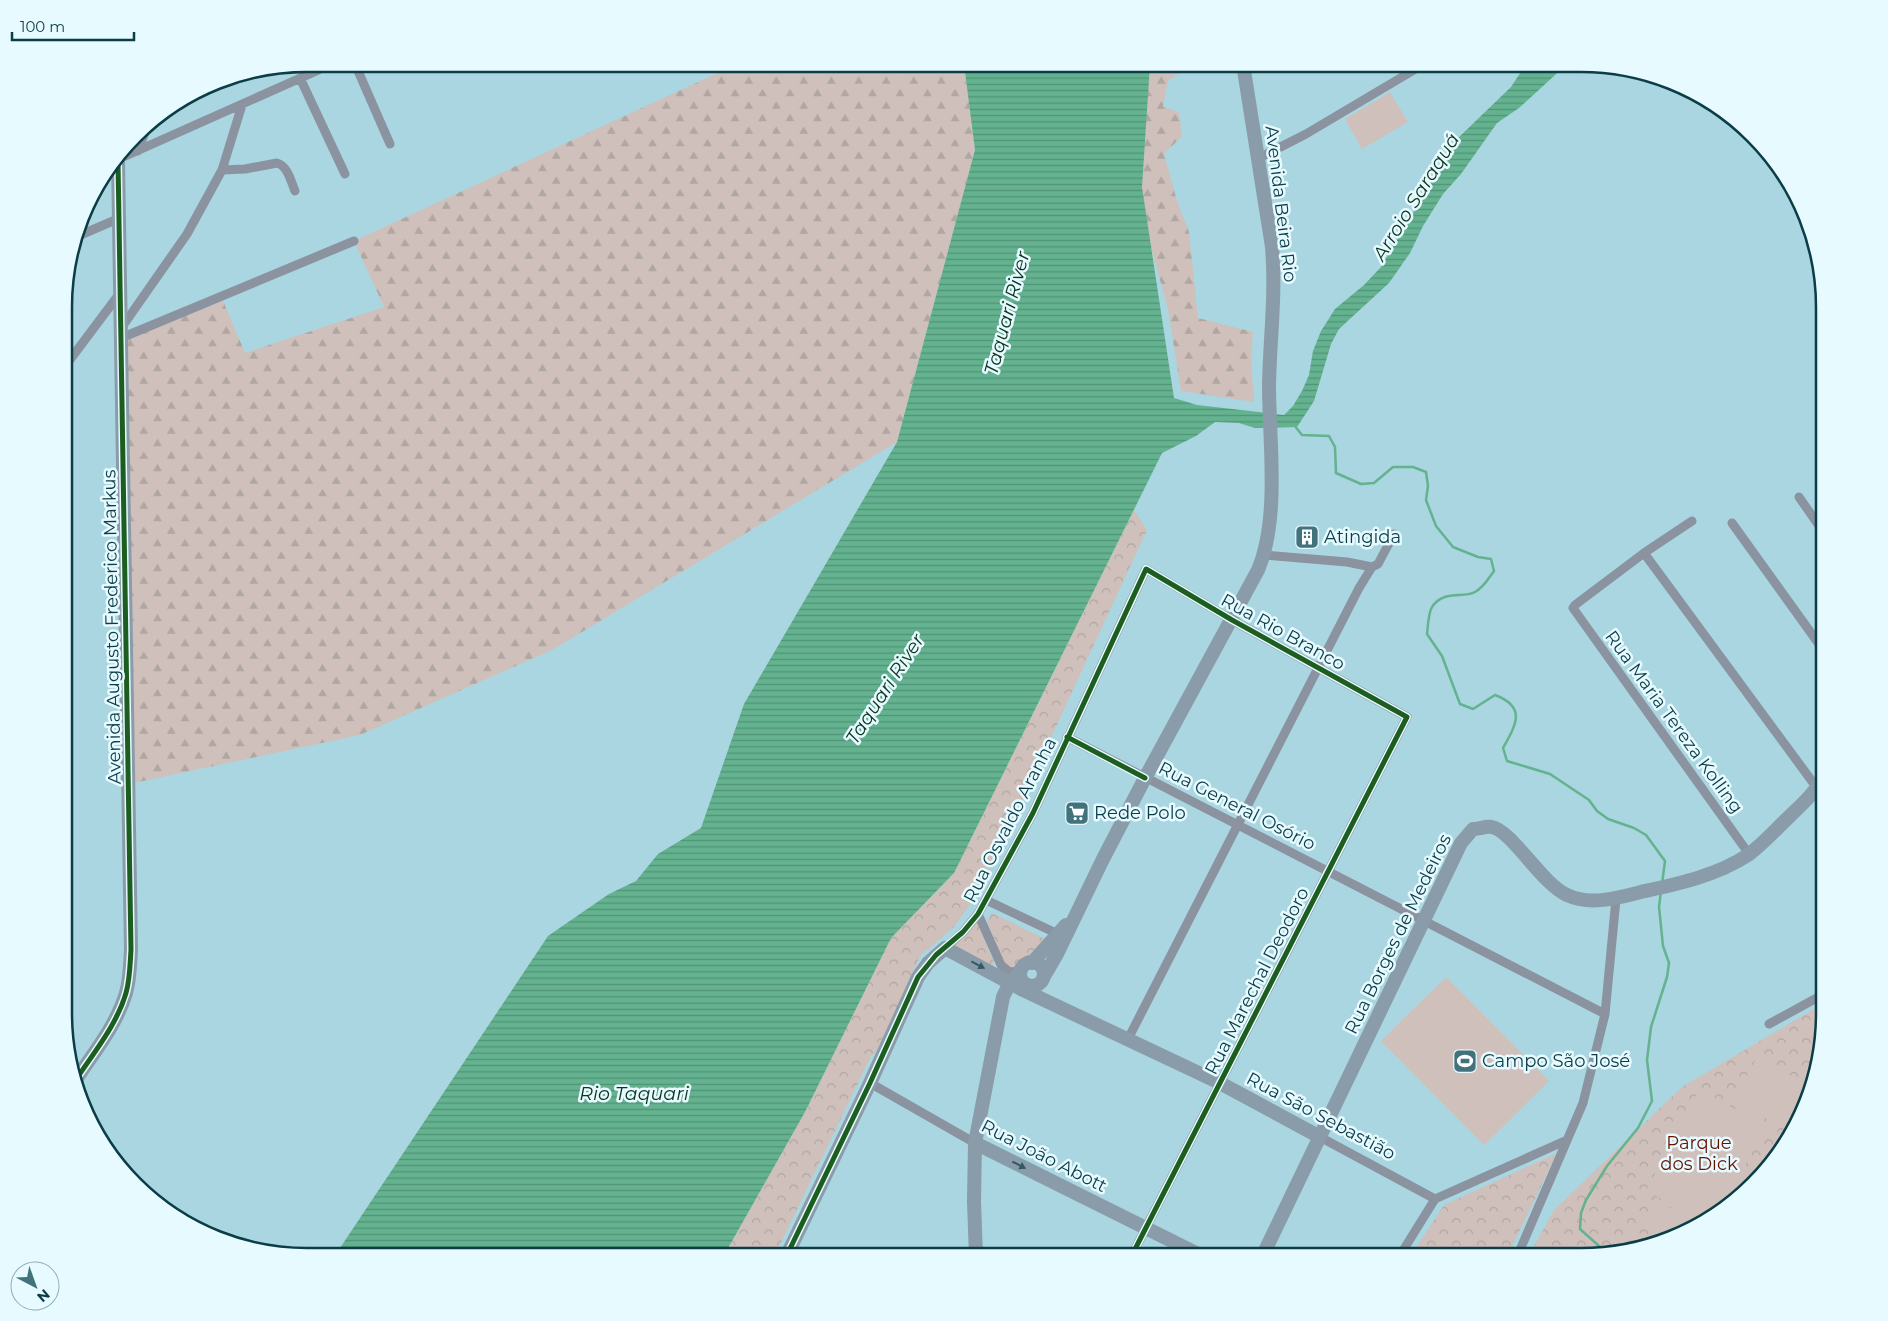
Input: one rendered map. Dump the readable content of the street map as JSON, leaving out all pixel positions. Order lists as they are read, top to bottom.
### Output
{
  "streets": {
    "main road": [
      "Avenida Beira Rio",
      "Avenida Augusto Frederico Markus",
      "Rua Osvaldo Aranha",
      "Rua Borges de Medeiros",
      "Rua São Sebastião",
      "Rua João Abott"
    ],
    "street": [
      "Rua Rio Branco",
      "Rua Maria Tereza Kolling",
      "Rua General Osório",
      "Rua Marechal Deodoro"
    ]
  },
  "crossings": [
    ["Avenida Beira Rio", "Rua Rio Branco"],
    ["Avenida Beira Rio", "Rua General Osório"],
    ["Avenida Beira Rio", "Rua São Sebastião"],
    ["Rua Rio Branco", "Rua Osvaldo Aranha"],
    ["Rua Rio Branco", "Rua Marechal Deodoro"],
    ["Rua Maria Tereza Kolling", "Rua Borges de Medeiros"],
    ["Rua General Osório", "Rua Osvaldo Aranha"],
    ["Rua General Osório", "Rua Borges de Medeiros"],
    ["Rua General Osório", "Rua Marechal Deodoro"],
    ["Rua Osvaldo Aranha", "Rua São Sebastião"],
    ["Rua Osvaldo Aranha", "Rua João Abott"],
    ["Rua Borges de Medeiros", "Rua São Sebastião"],
    ["Rua Marechal Deodoro", "Rua São Sebastião"],
    ["Rua Marechal Deodoro", "Rua João Abott"]
  ],
  "one_way": ["Rua João Abott"],
  "water": ["Arroio Saraquá", "Taquari River", "Rio Taquari"],
  "parks": ["Parque dos Dick"],
  "places": {
    "building": ["Atingida"],
    "supermarket": ["Rede Polo"],
    "sports": ["Campo São José"]
  },
  "scale_bar": "100 m",
  "north": "bottom right"
}
